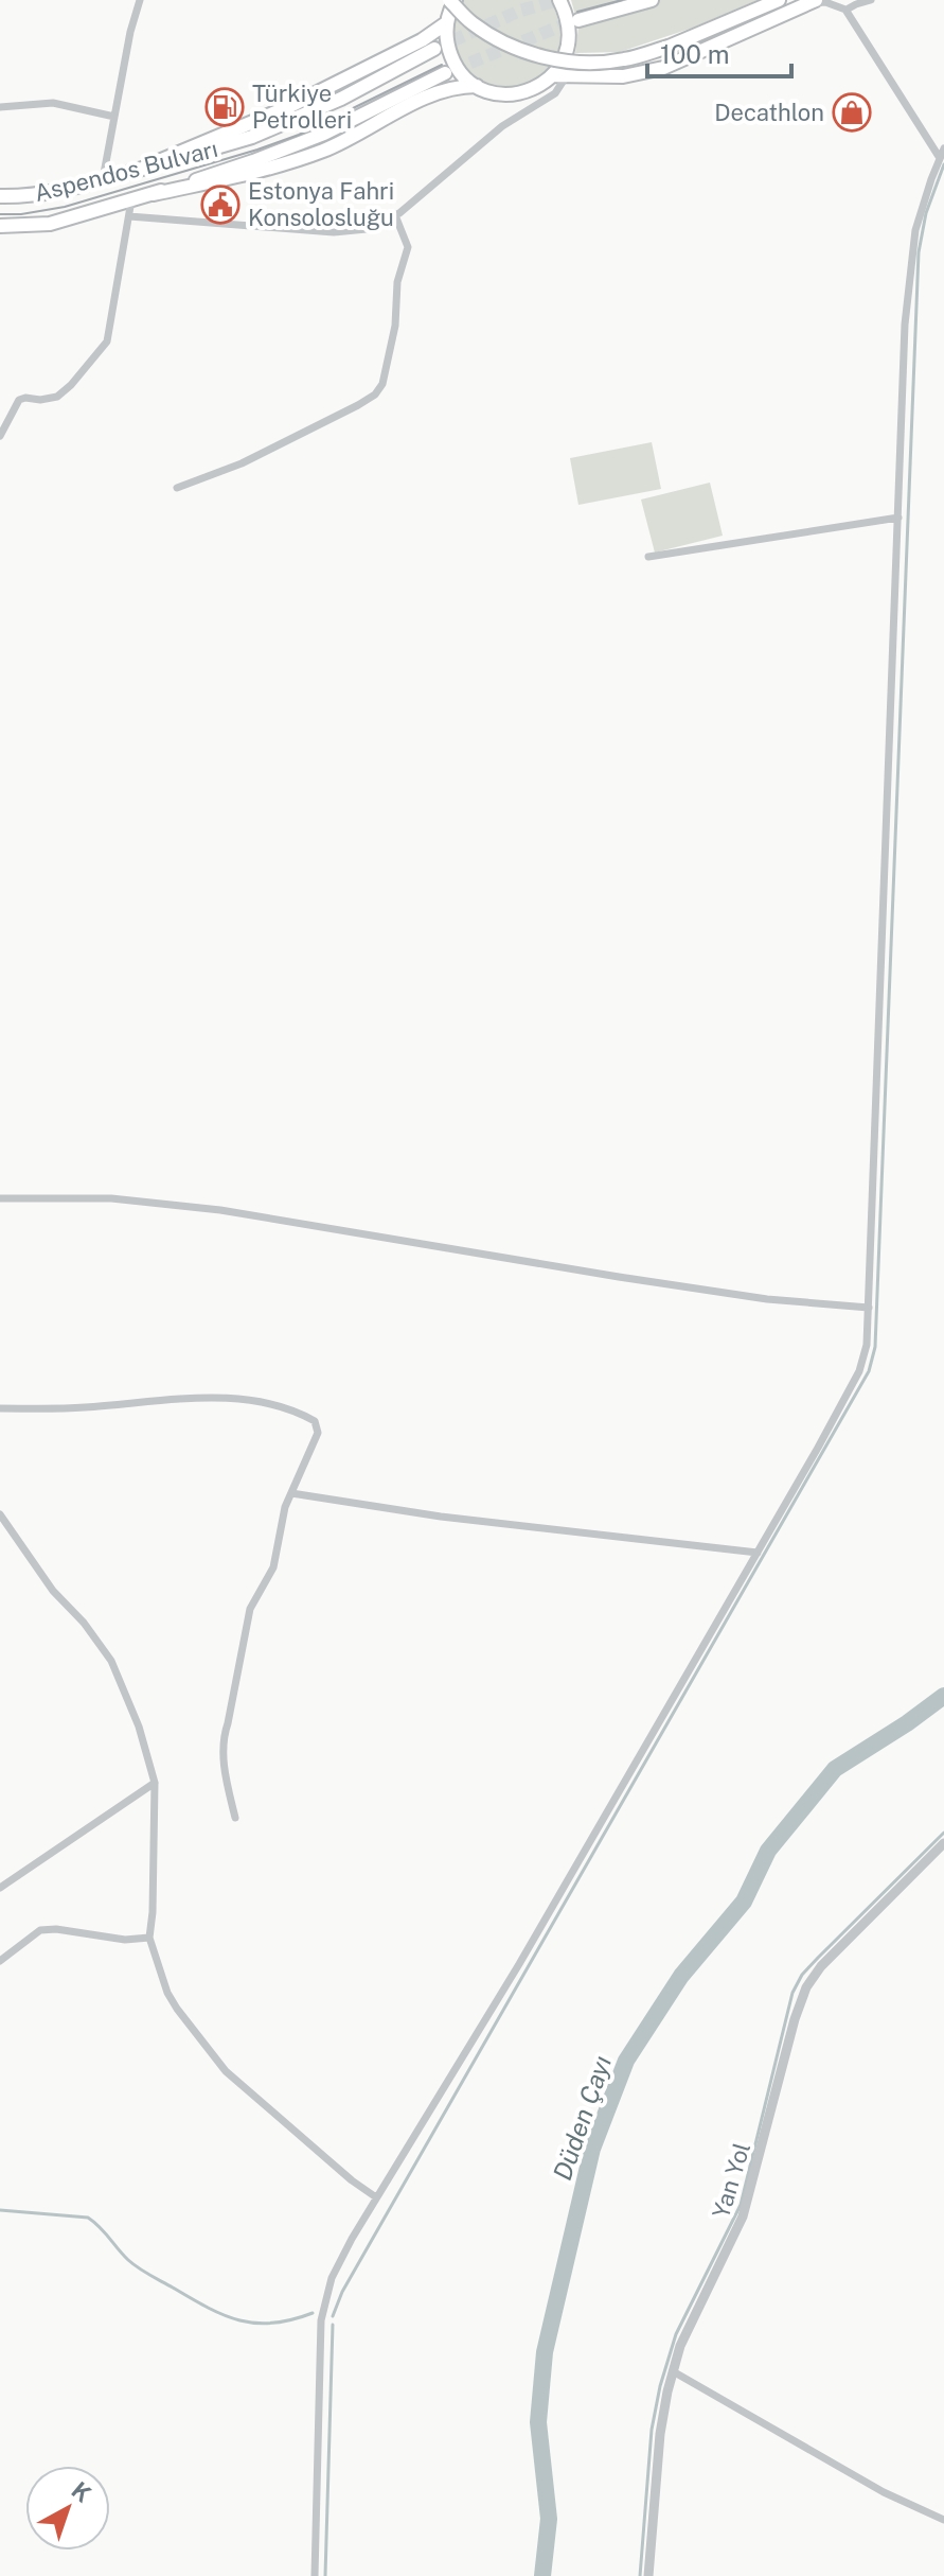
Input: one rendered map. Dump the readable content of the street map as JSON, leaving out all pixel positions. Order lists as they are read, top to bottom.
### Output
{
  "streets": {
    "main road": ["Aspendos Bulvarı"],
    "street": ["Yan Yol"]
  },
  "water": ["Düden Çayı"],
  "places": {
    "fuel station": ["Türkiye Petrolleri"],
    "shop": ["Decathlon"],
    "public building": ["Estonya Fahri Konsolosluğu"]
  },
  "scale_bar": "100 m",
  "north": "top right"
}
